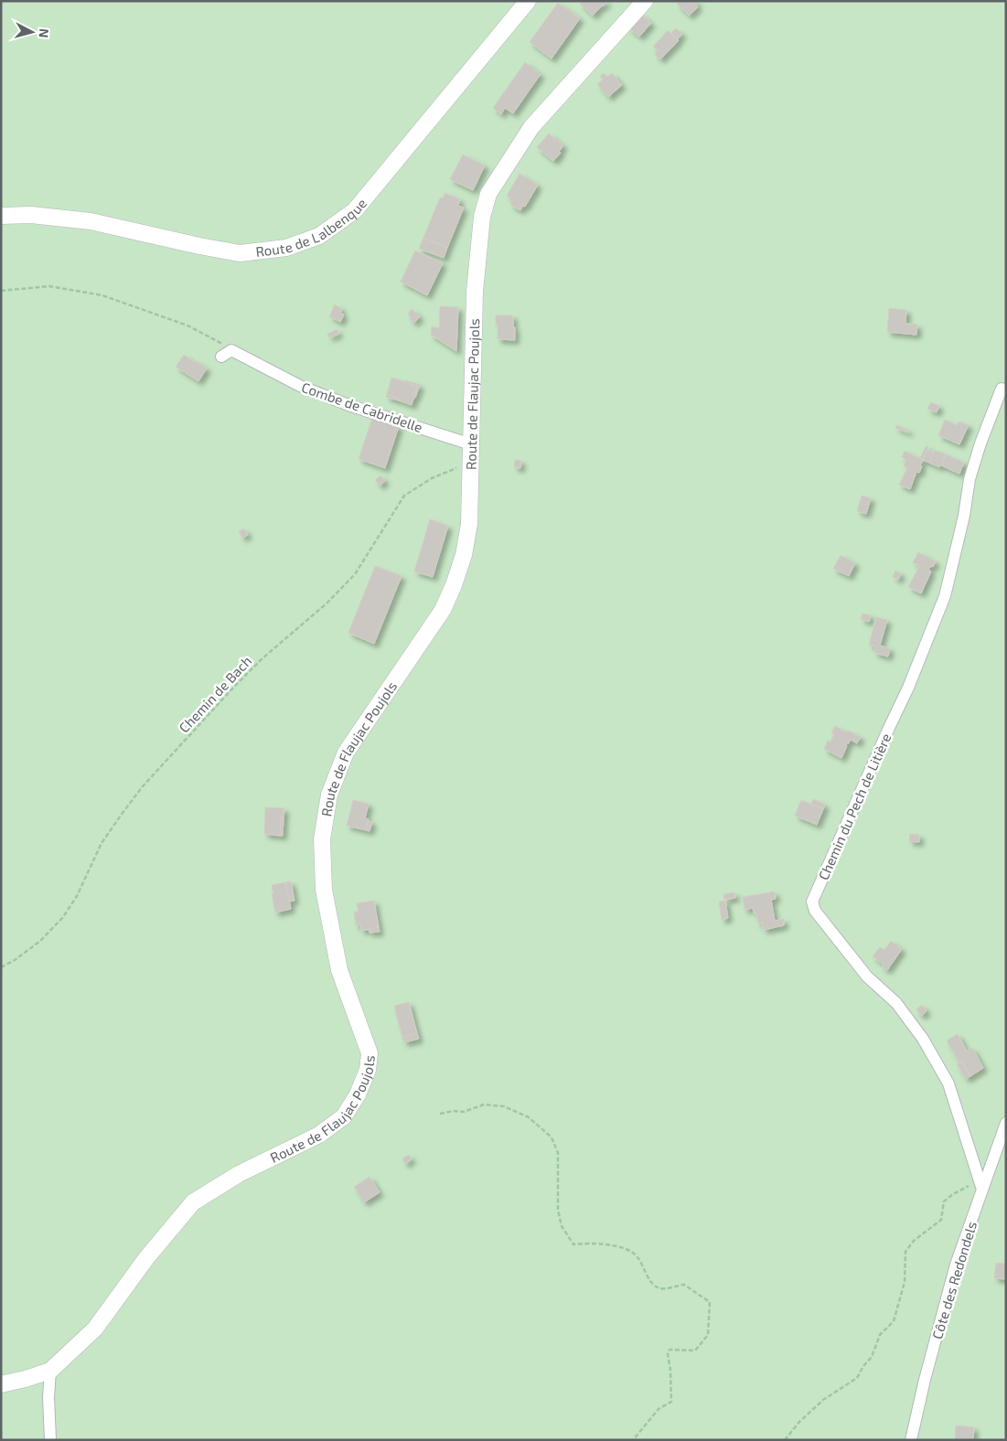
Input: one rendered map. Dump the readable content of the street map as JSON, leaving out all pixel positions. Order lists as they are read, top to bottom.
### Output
{
  "streets": {
    "street": [
      "Route de Lalbenque",
      "Route de Flaujac Poujols",
      "Combe de Cabridelle",
      "Chemin du Pech de Litière",
      "Côte des Redondels"
    ],
    "path": ["Chemin de Bach"]
  },
  "crossings": [
    ["Route de Flaujac Poujols", "Combe de Cabridelle"],
    ["Route de Flaujac Poujols", "Chemin de Bach"],
    ["Chemin du Pech de Litière", "Côte des Redondels"]
  ],
  "north": "right"
}
